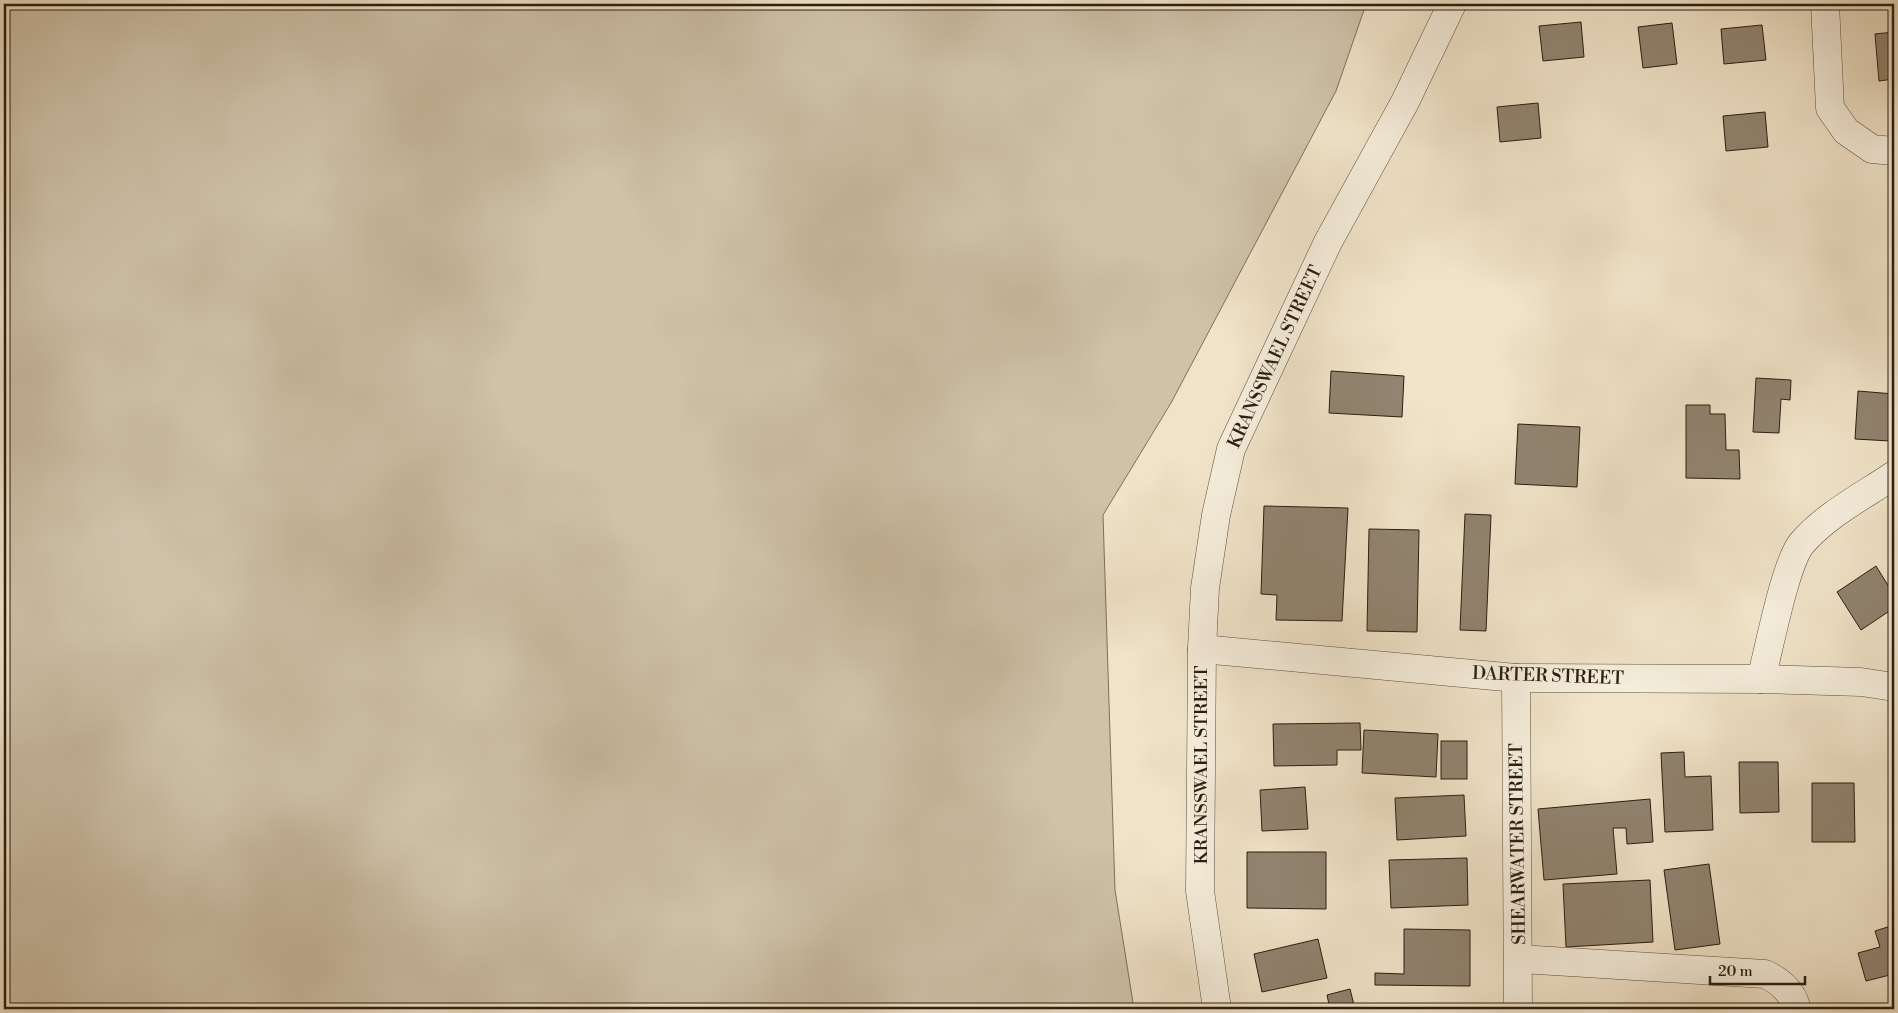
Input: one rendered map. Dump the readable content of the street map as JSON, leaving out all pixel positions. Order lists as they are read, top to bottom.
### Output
{
  "streets": {
    "street": ["KRANSSWAEL STREET", "DARTER STREET", "SHEARWATER STREET"]
  },
  "crossings": [
    ["KRANSSWAEL STREET", "DARTER STREET"],
    ["DARTER STREET", "SHEARWATER STREET"]
  ],
  "scale_bar": "20 m"
}
